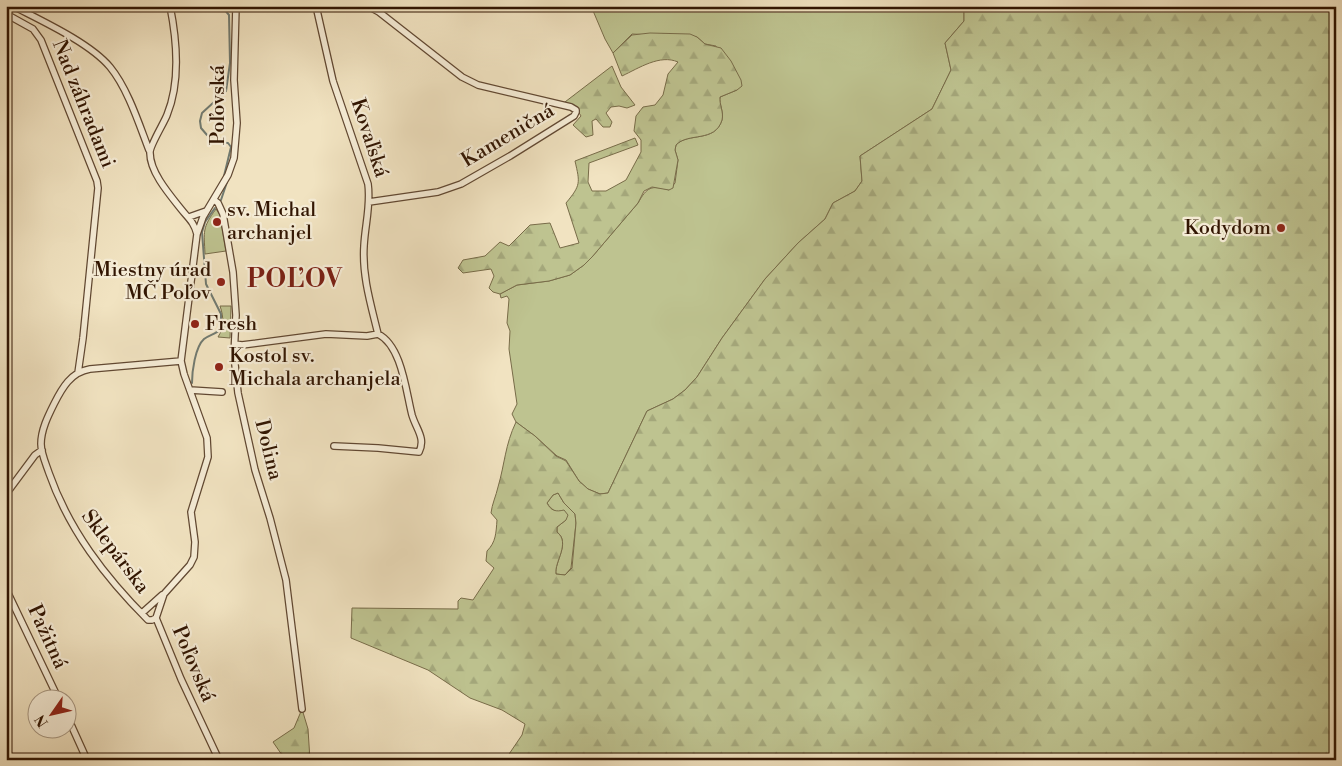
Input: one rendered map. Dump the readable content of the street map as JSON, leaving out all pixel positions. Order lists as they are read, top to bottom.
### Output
{
  "streets": {
    "street": [
      "Nad záhradami",
      "Poľovská",
      "Kameničná",
      "Kovaľská",
      "Dolina",
      "Sklepárska",
      "Pažitná"
    ]
  },
  "crossings": [
    ["Nad záhradami", "Sklepárska"],
    ["Poľovská", "Dolina"],
    ["Poľovská", "Sklepárska"],
    ["Kameničná", "Kovaľská"]
  ],
  "districts": ["POĽOV"],
  "places": [
    "sv. Michal archanjel",
    "Kodydom",
    "Miestny úrad MČ Poľov",
    "Fresh",
    "Kostol sv. Michala archanjela"
  ],
  "north": "bottom left"
}
